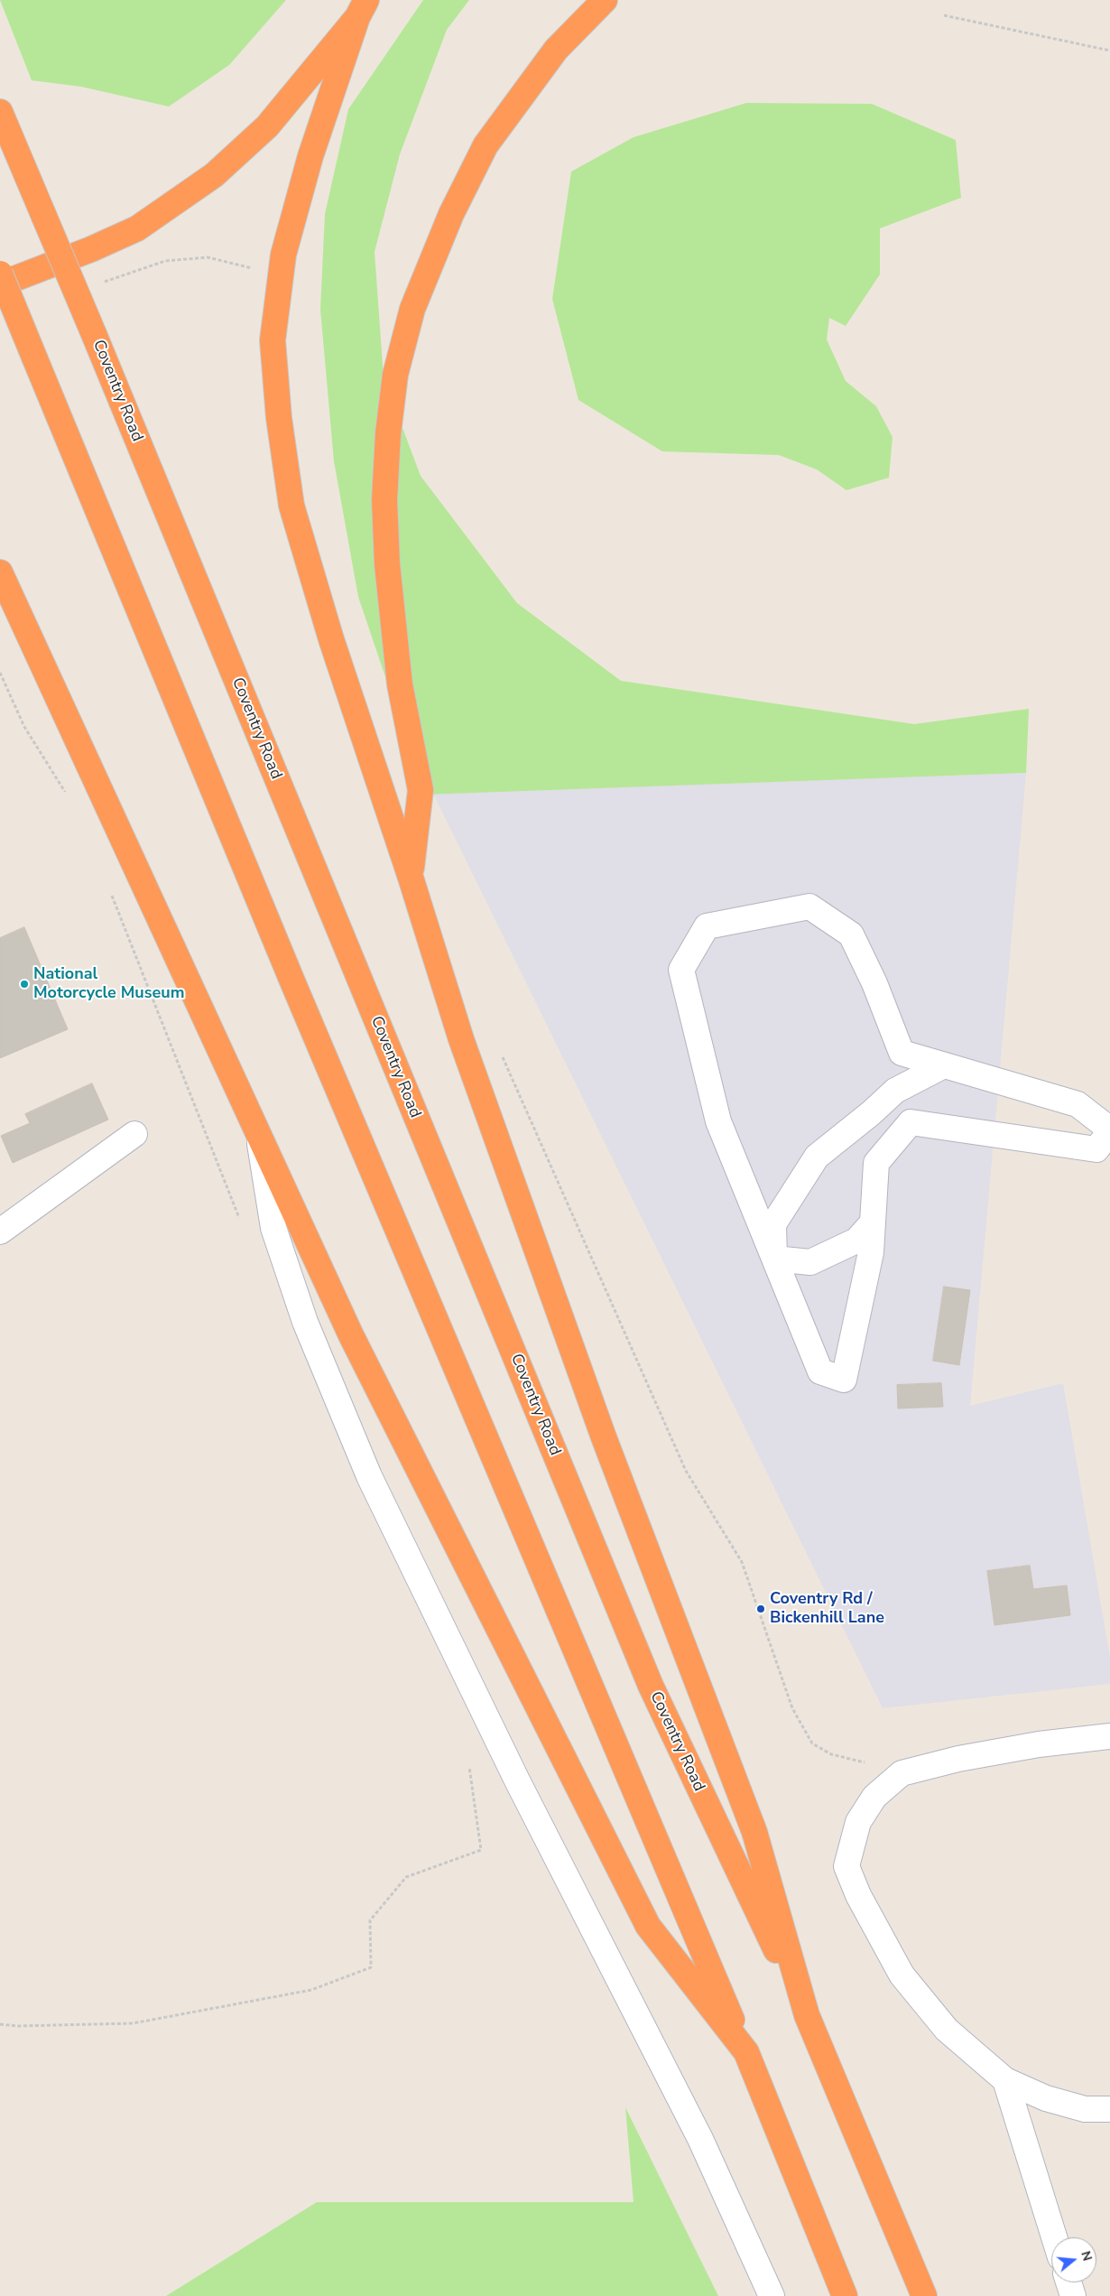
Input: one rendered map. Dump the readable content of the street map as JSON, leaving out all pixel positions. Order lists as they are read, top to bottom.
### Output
{
  "streets": {
    "highway": ["Coventry Road"]
  },
  "places": ["National Motorcycle Museum", "Coventry Rd / Bickenhill Lane"],
  "north": "right"
}
